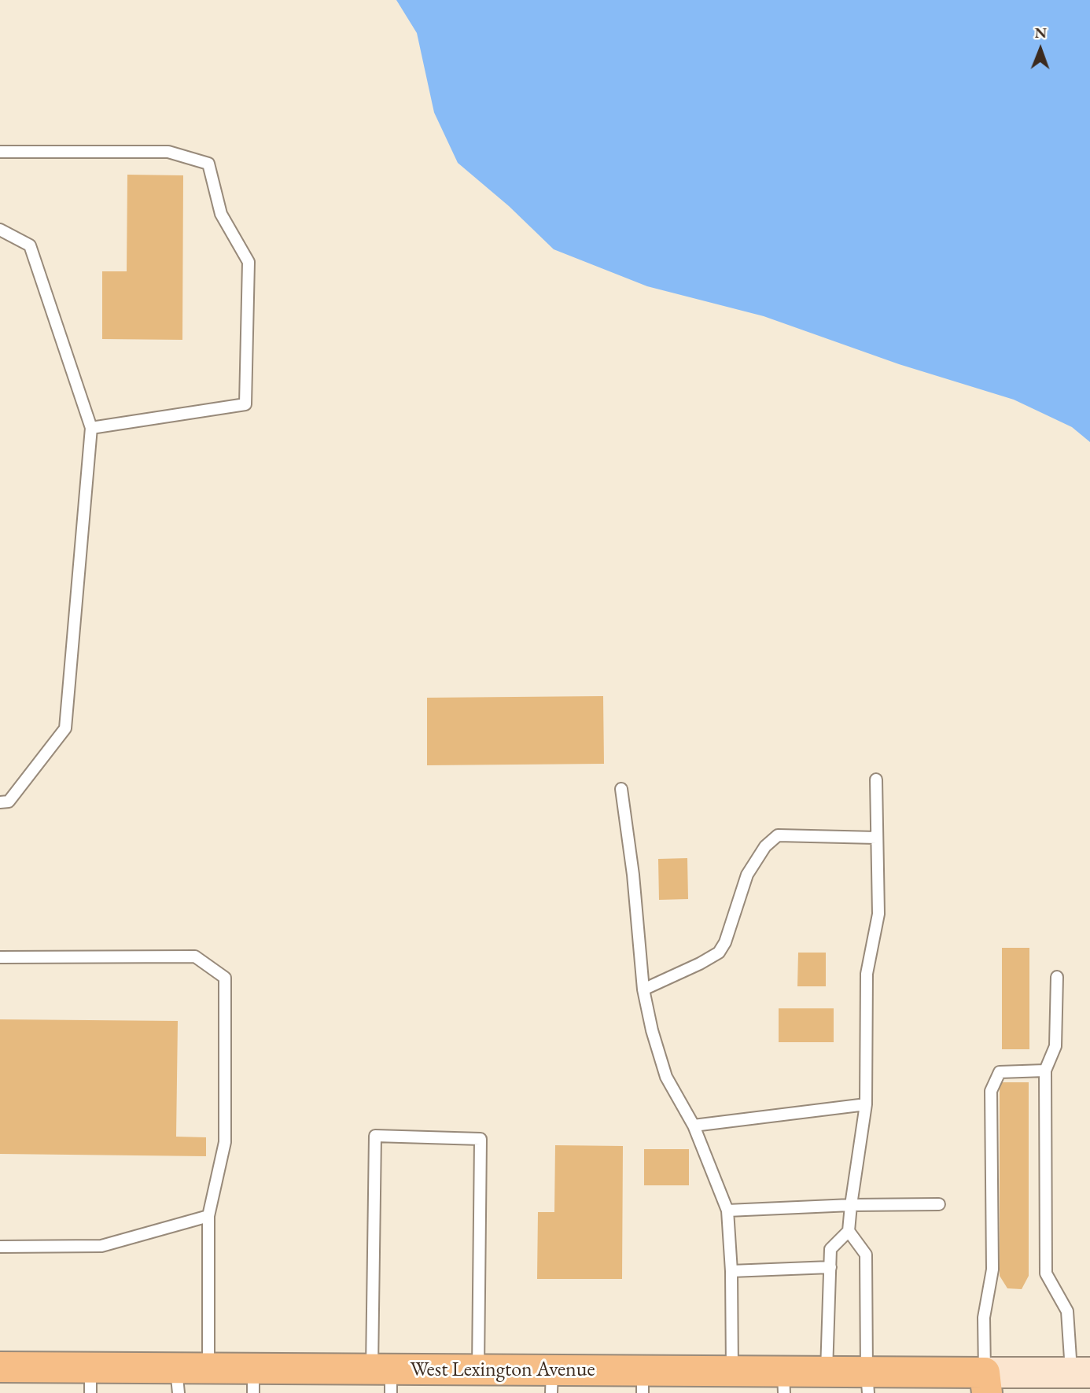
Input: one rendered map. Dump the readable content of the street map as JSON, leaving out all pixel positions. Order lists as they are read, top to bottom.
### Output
{
  "streets": {
    "main road": ["West Lexington Avenue"]
  },
  "north": "top"
}
